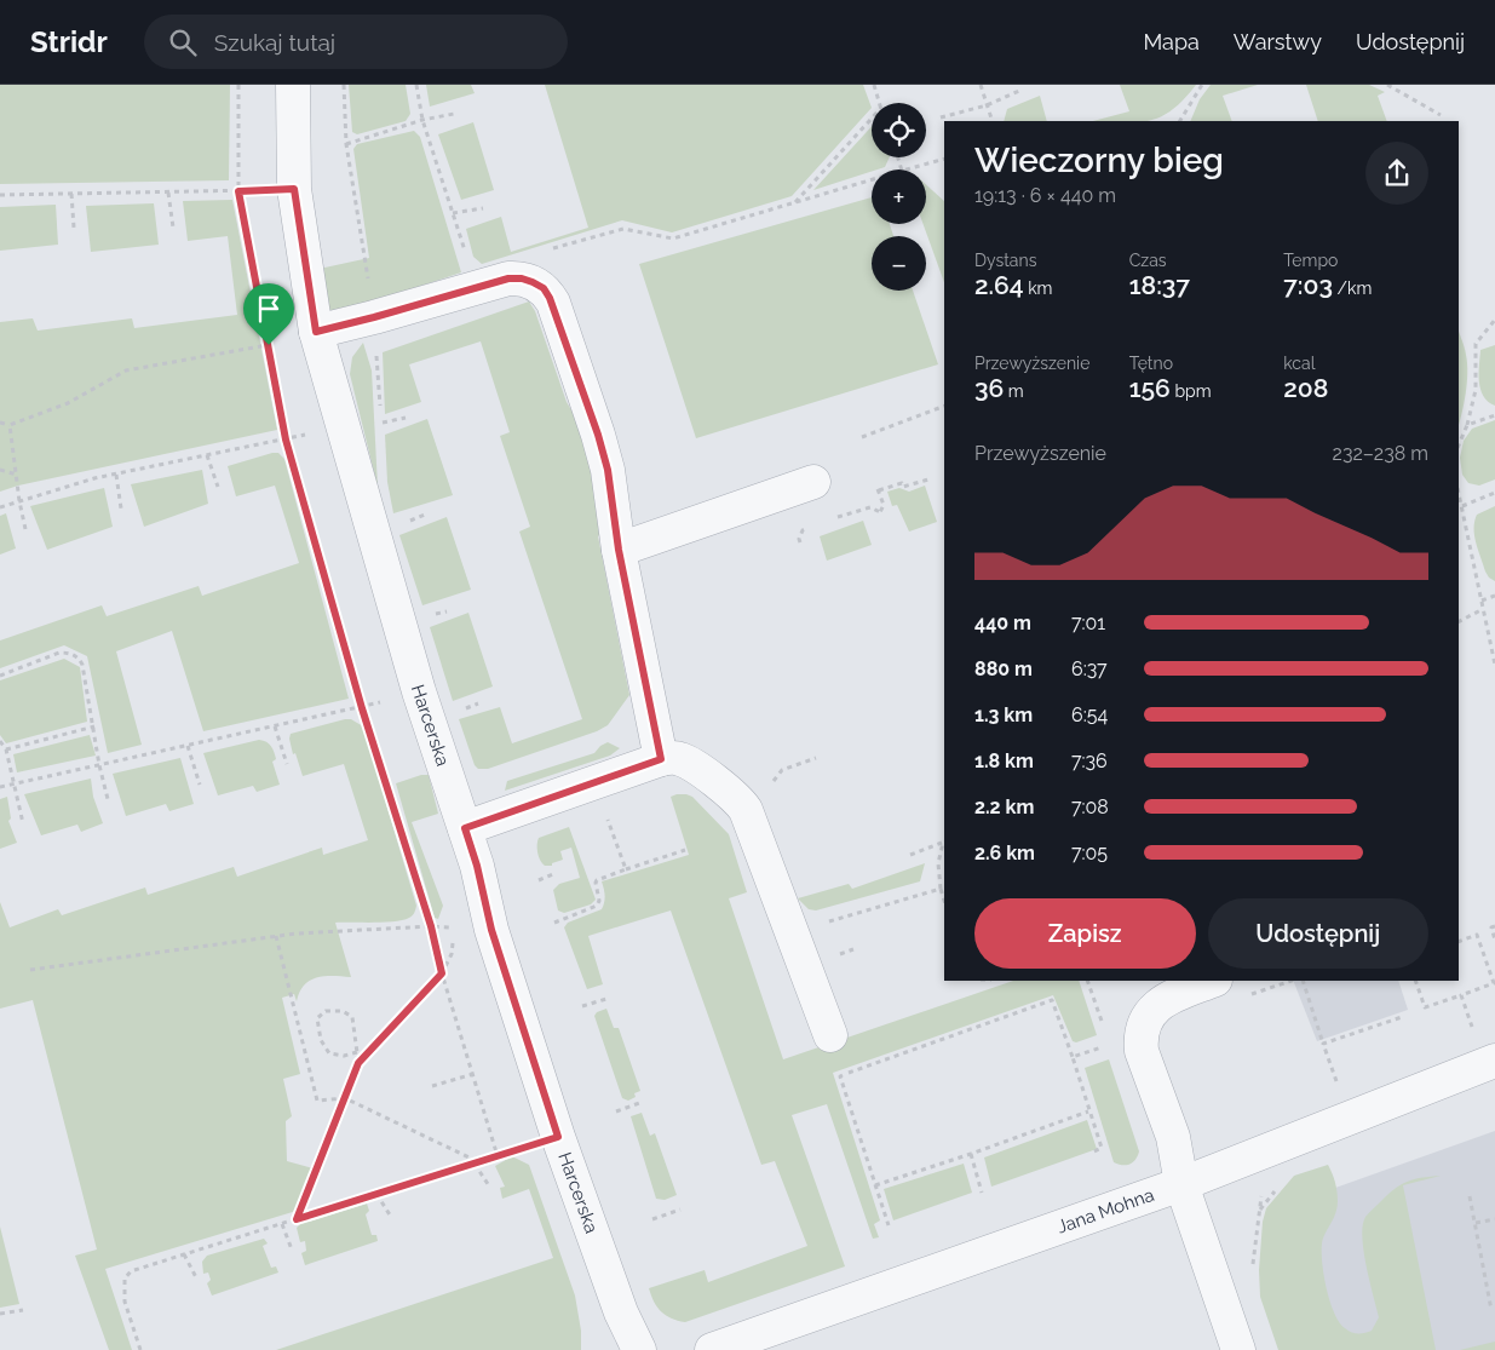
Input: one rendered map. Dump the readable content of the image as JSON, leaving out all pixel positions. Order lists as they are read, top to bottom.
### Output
{
  "streets": {
    "street": ["Harcerska", "Jana Mohna"]
  },
  "page": {
    "header": "Stridr",
    "search": "Szukaj tutaj",
    "nav": ["Mapa", "Warstwy", "Udostępnij"],
    "map_buttons": ["+", "−"],
    "heading": ["Wieczorny bieg", "19:13 · 6 × 440 m"],
    "stats": [
      ["Dystans", "2.64 km"],
      ["Czas", "18:37"],
      ["Tempo", "7:03 /km"],
      ["Przewyższenie", "36 m"],
      ["Tętno", "156 bpm"],
      ["kcal", "208"]
    ],
    "chart": ["Przewyższenie", "232–238 m"],
    "list": [
      {
        "name": "440 m",
        "note": "7:01"
      },
      {
        "name": "880 m",
        "note": "6:37"
      },
      {
        "name": "1.3 km",
        "note": "6:54"
      },
      {
        "name": "1.8 km",
        "note": "7:36"
      },
      {
        "name": "2.2 km",
        "note": "7:08"
      },
      {
        "name": "2.6 km",
        "note": "7:05"
      }
    ],
    "buttons": ["Zapisz", "Udostępnij"]
  }
}
